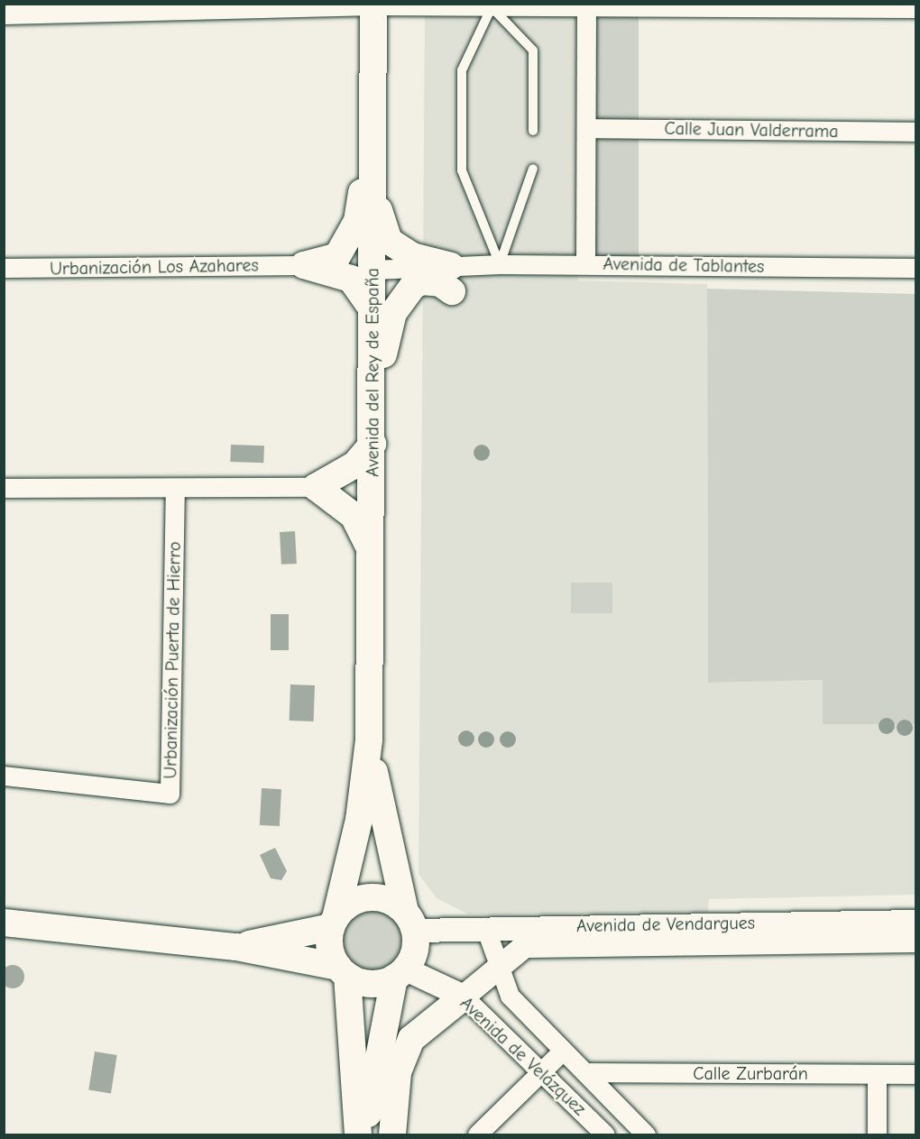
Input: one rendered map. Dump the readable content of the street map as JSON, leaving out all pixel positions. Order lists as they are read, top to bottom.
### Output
{
  "streets": {
    "main road": ["Avenida del Rey de España"],
    "street": [
      "Calle Juan Valderrama",
      "Avenida de Tablantes",
      "Urbanización Los Azahares",
      "Urbanización Puerta de Hierro",
      "Avenida de Vendargues",
      "Avenida de Velázquez",
      "Calle Zurbarán"
    ]
  },
  "crossings": [
    ["Avenida de Tablantes", "Avenida del Rey de España"],
    ["Avenida del Rey de España", "Avenida de Vendargues"],
    ["Avenida del Rey de España", "Avenida de Velázquez"],
    ["Avenida de Vendargues", "Avenida de Velázquez"],
    ["Avenida de Velázquez", "Calle Zurbarán"]
  ]
}
